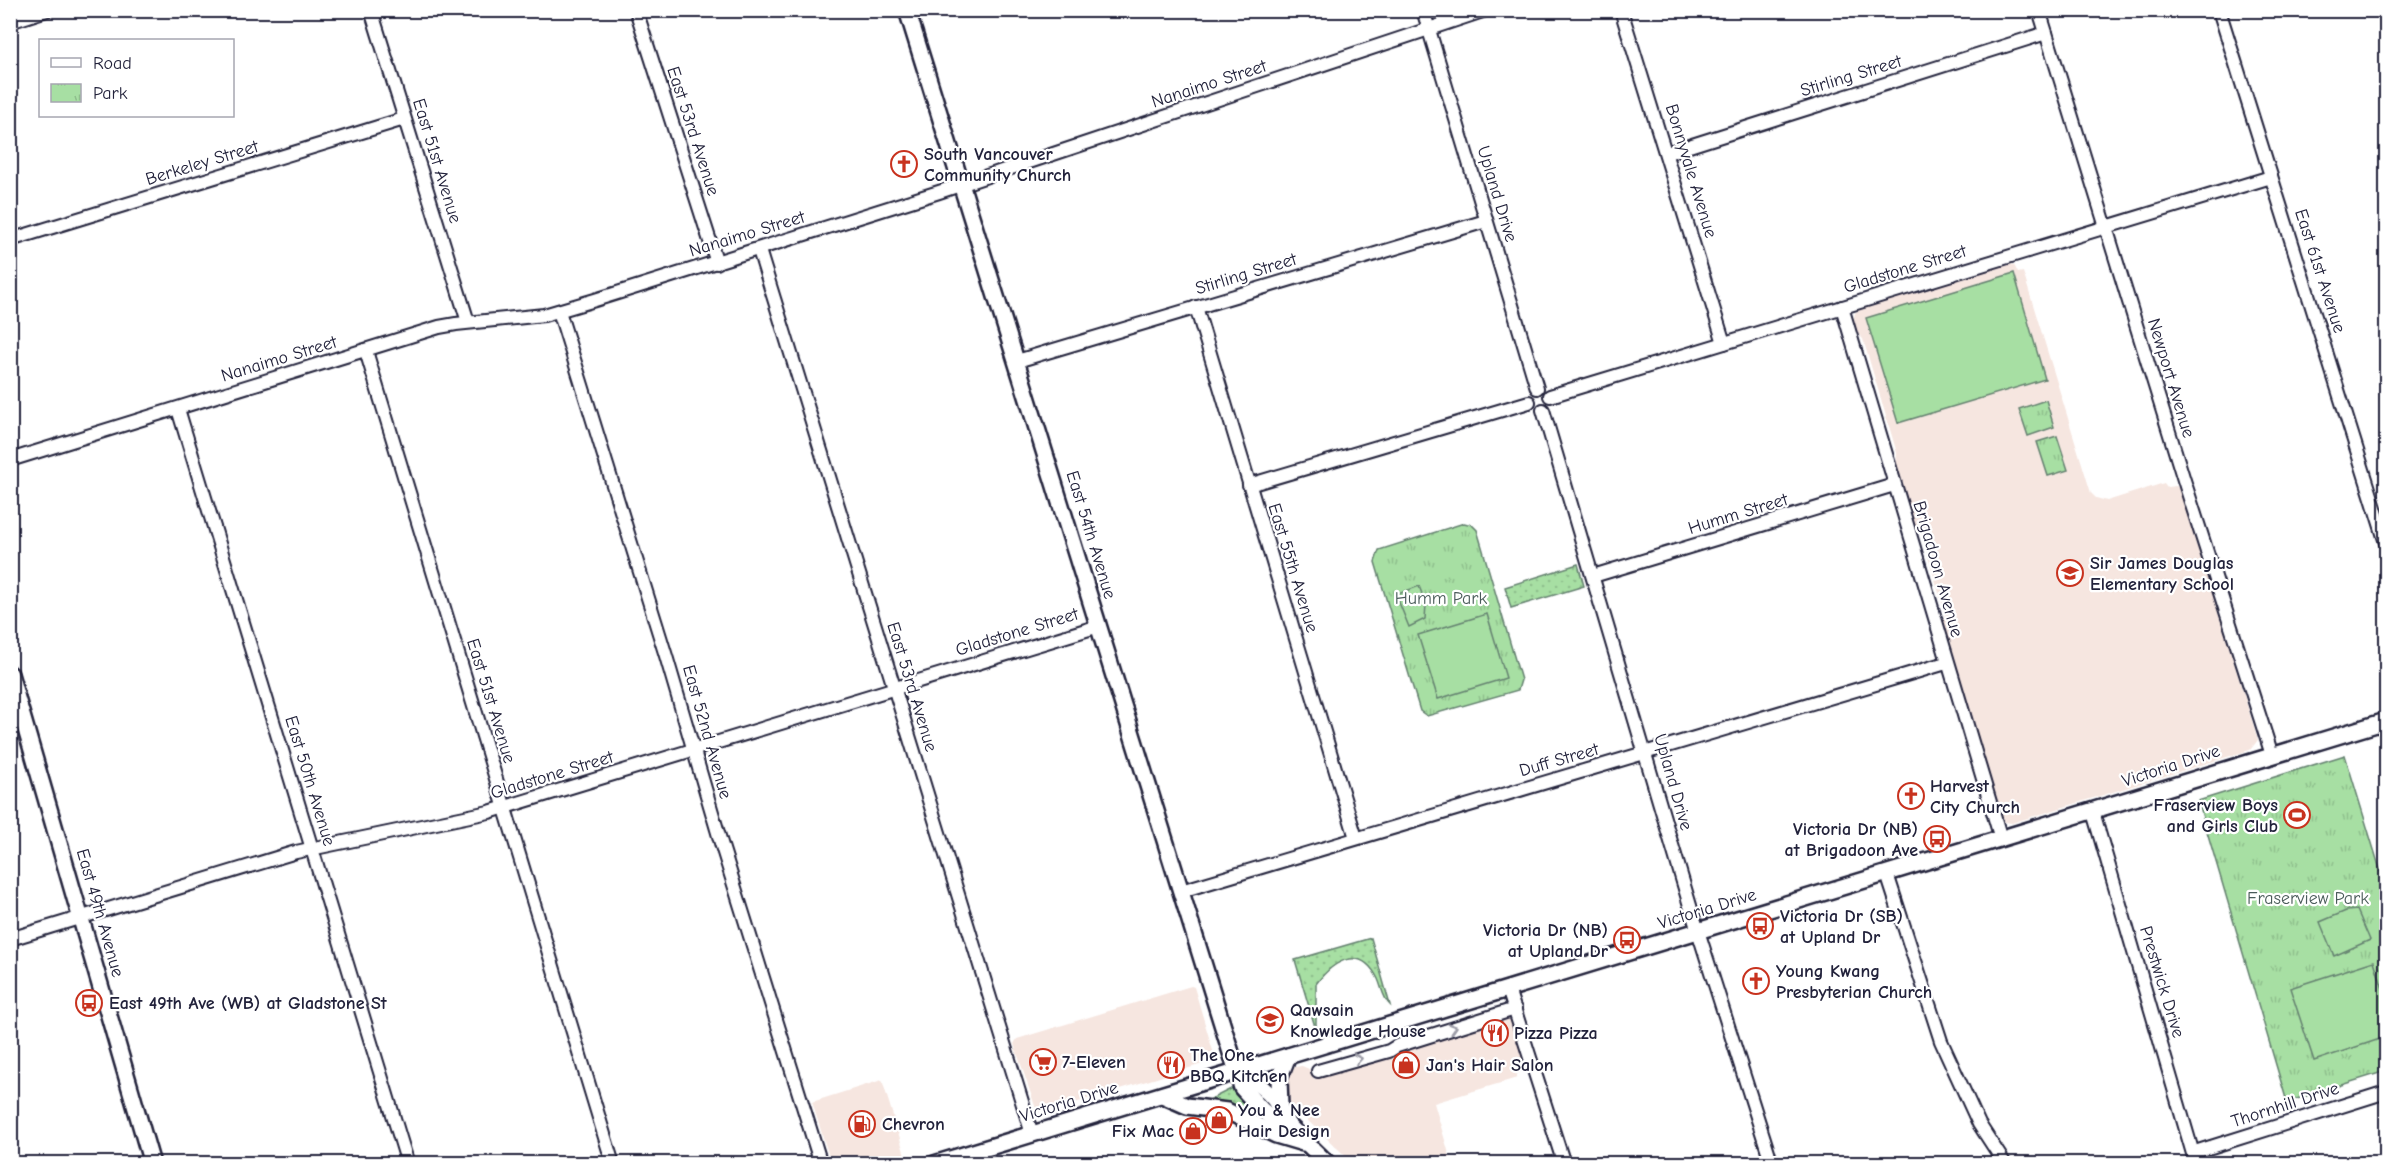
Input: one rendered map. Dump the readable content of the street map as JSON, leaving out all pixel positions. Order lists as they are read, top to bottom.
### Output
{
  "streets": {
    "street": [
      "Stirling Street",
      "Nanaimo Street",
      "East 53rd Avenue",
      "East 51st Avenue",
      "Berkeley Street",
      "Bonnyvale Avenue",
      "Upland Drive",
      "Gladstone Street",
      "East 61st Avenue",
      "Newport Avenue",
      "Humm Street",
      "East 54th Avenue",
      "East 55th Avenue",
      "Brigadoon Avenue",
      "East 52nd Avenue",
      "Duff Street",
      "Victoria Drive",
      "East 50th Avenue",
      "East 49th Avenue",
      "Prestwick Drive",
      "Thornhill Drive"
    ]
  },
  "crossings": [
    ["Stirling Street", "Bonnyvale Avenue"],
    ["Stirling Street", "Upland Drive"],
    ["Stirling Street", "Newport Avenue"],
    ["Stirling Street", "East 54th Avenue"],
    ["Stirling Street", "East 55th Avenue"],
    ["Nanaimo Street", "East 53rd Avenue"],
    ["Nanaimo Street", "East 51st Avenue"],
    ["Nanaimo Street", "Upland Drive"],
    ["Nanaimo Street", "East 54th Avenue"],
    ["Nanaimo Street", "East 52nd Avenue"],
    ["Nanaimo Street", "East 50th Avenue"],
    ["East 53rd Avenue", "Gladstone Street"],
    ["East 53rd Avenue", "Victoria Drive"],
    ["East 51st Avenue", "Berkeley Street"],
    ["East 51st Avenue", "Gladstone Street"],
    ["Bonnyvale Avenue", "Gladstone Street"],
    ["Upland Drive", "Gladstone Street"],
    ["Upland Drive", "Humm Street"],
    ["Upland Drive", "Duff Street"],
    ["Upland Drive", "Victoria Drive"],
    ["Gladstone Street", "East 61st Avenue"],
    ["Gladstone Street", "Newport Avenue"],
    ["Gladstone Street", "East 54th Avenue"],
    ["Gladstone Street", "Brigadoon Avenue"],
    ["Gladstone Street", "East 52nd Avenue"],
    ["Gladstone Street", "East 50th Avenue"],
    ["Gladstone Street", "East 49th Avenue"],
    ["Newport Avenue", "Victoria Drive"],
    ["Humm Street", "Brigadoon Avenue"],
    ["East 54th Avenue", "Duff Street"],
    ["East 54th Avenue", "Victoria Drive"],
    ["East 55th Avenue", "Duff Street"],
    ["Brigadoon Avenue", "Duff Street"],
    ["Brigadoon Avenue", "Victoria Drive"],
    ["Victoria Drive", "Prestwick Drive"],
    ["Prestwick Drive", "Thornhill Drive"]
  ],
  "parks": ["Humm Park", "Fraserview Park"],
  "places": {
    "church": ["South Vancouver Community Church", "Harvest City Church", "Young Kwang Presbyterian Church"],
    "school or university": ["Sir James Douglas Elementary School", "Qawsain Knowledge House"],
    "sports": ["Fraserview Boys and Girls Club"],
    "bus stop": [
      "Victoria Dr (NB) at Brigadoon Ave",
      "Victoria Dr (SB) at Upland Dr",
      "Victoria Dr (NB) at Upland Dr",
      "East 49th Ave (WB) at Gladstone St"
    ],
    "restaurant": ["Pizza Pizza", "The One BBQ Kitchen"],
    "supermarket": ["7-Eleven"],
    "shop": ["Jan's Hair Salon", "You & Nee Hair Design", "Fix Mac"],
    "fuel station": ["Chevron"]
  },
  "legend": ["Road", "Park"]
}
